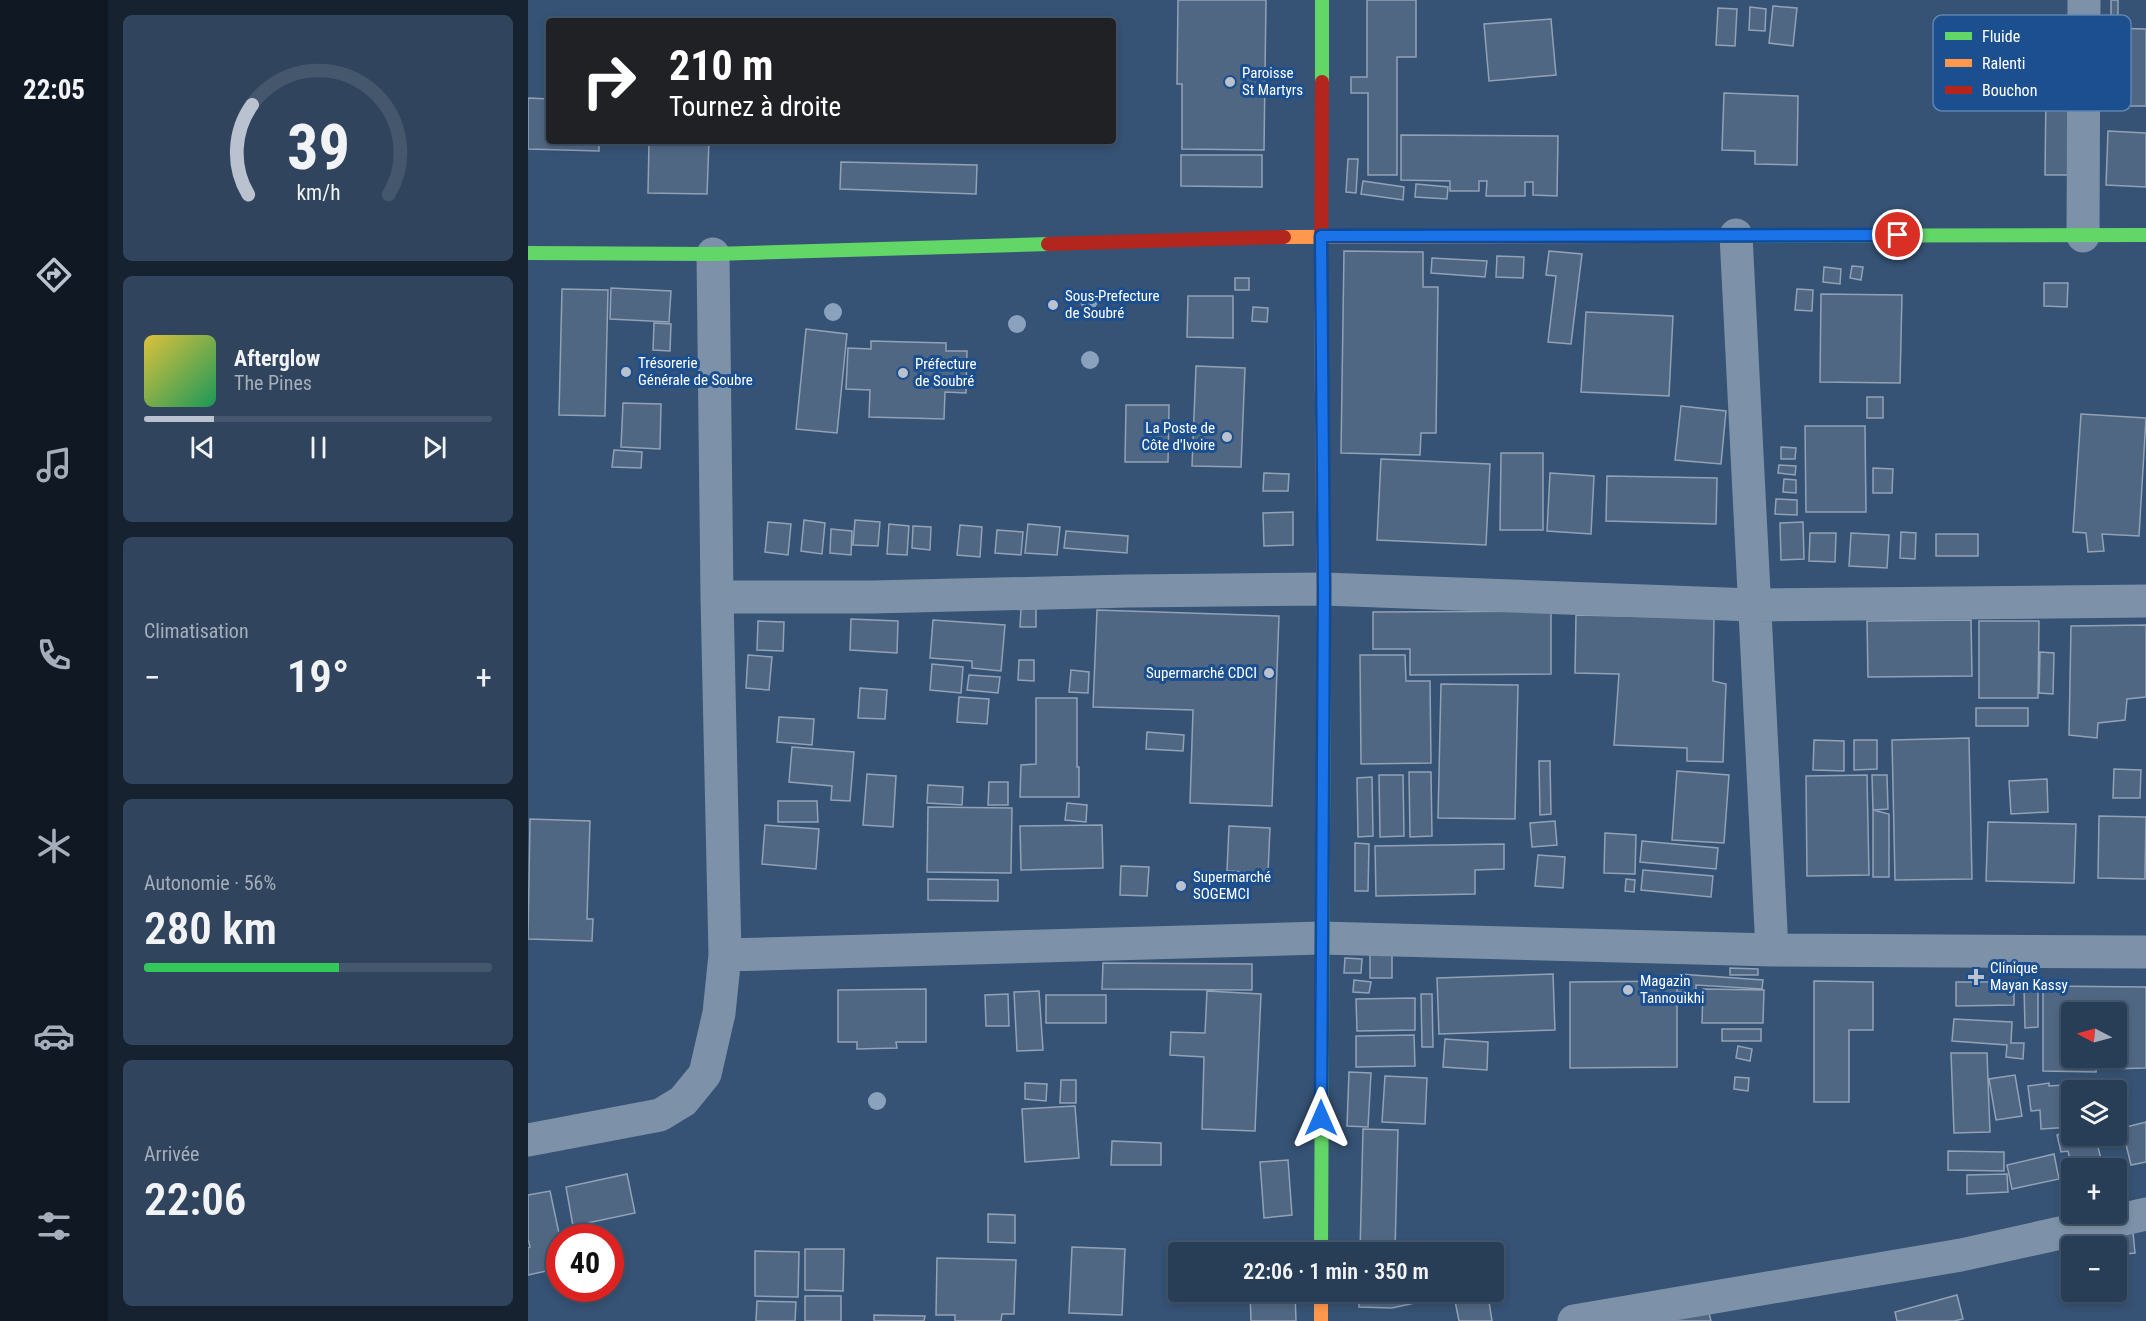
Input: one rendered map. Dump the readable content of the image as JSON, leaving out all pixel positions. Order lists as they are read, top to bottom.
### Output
{
  "places": {
    "other": [
      "Paroisse St Martyrs",
      "Sous-Prefecture de Soubré",
      "Trésorerie Générale de Soubre",
      "Préfecture de Soubré",
      "La Poste de Côte d'Ivoire",
      "Supermarché CDCI",
      "Supermarché SOGEMCI",
      "Magazin Tannouikhi"
    ],
    "health": ["Clinique Mayan Kassy"]
  },
  "legend": ["Fluide", "Ralenti", "Bouchon"],
  "north": "left",
  "page": {
    "tabs": "22:05",
    "turn": ["210 m", "Tournez à droite"],
    "song": ["Afterglow", "The Pines"],
    "tile": [
      "Climatisation",
      ["Autonomie · 56%", "280 km"],
      ["Arrivée", "22:06"]
    ],
    "heat": ["−", "19°", "+"],
    "map_buttons": ["+", "−"],
    "limit": "40",
    "trip": "22:06 · 1 min · 350 m",
    "gauge": ["39", "km/h"]
  }
}
